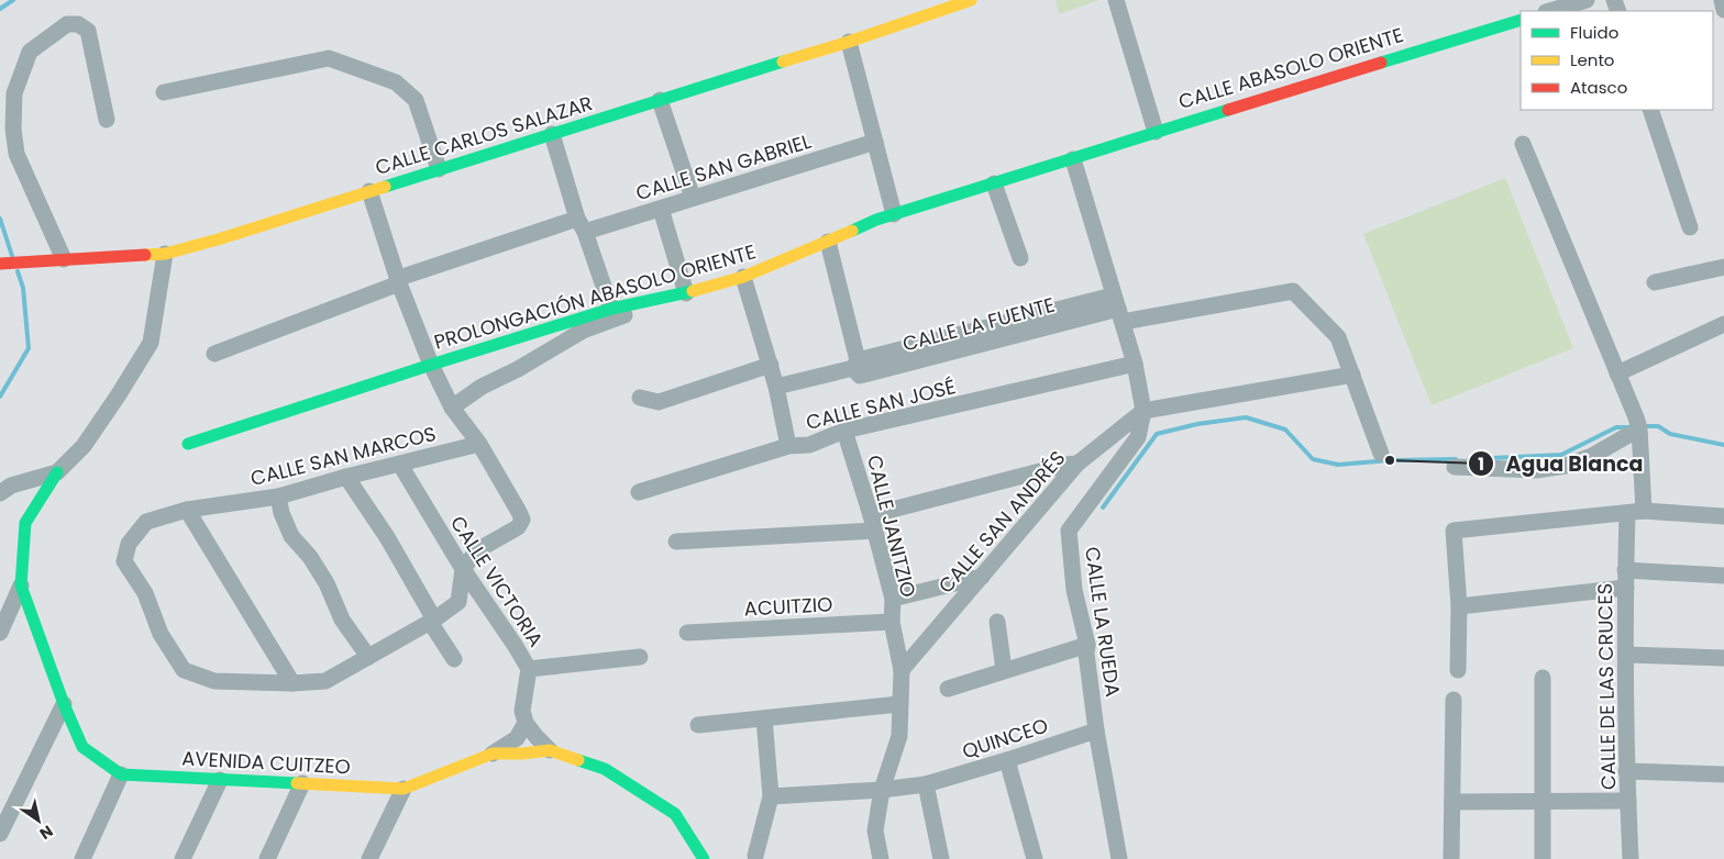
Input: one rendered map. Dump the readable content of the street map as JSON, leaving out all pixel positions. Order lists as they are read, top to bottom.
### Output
{
  "streets": {
    "street": [
      "CALLE ABASOLO ORIENTE",
      "CALLE CARLOS SALAZAR",
      "CALLE SAN GABRIEL",
      "PROLONGACIÓN ABASOLO ORIENTE",
      "CALLE LA FUENTE",
      "CALLE SAN JOSÉ",
      "CALLE SAN MARCOS",
      "CALLE SAN ANDRÉS",
      "CALLE JANITZIO",
      "CALLE VICTORIA",
      "ACUITZIO",
      "CALLE LA RUEDA",
      "CALLE DE LAS CRUCES",
      "QUINCEO",
      "AVENIDA CUITZEO"
    ]
  },
  "crossings": [
    ["CALLE ABASOLO ORIENTE", "PROLONGACIÓN ABASOLO ORIENTE"],
    ["CALLE SAN JOSÉ", "CALLE JANITZIO"],
    ["CALLE SAN MARCOS", "CALLE VICTORIA"],
    ["CALLE SAN ANDRÉS", "CALLE JANITZIO"],
    ["CALLE SAN ANDRÉS", "CALLE LA RUEDA"],
    ["CALLE JANITZIO", "ACUITZIO"],
    ["CALLE JANITZIO", "QUINCEO"],
    ["CALLE LA RUEDA", "QUINCEO"]
  ],
  "places": ["Agua Blanca"],
  "legend": ["Fluido", "Lento", "Atasco"],
  "north": "bottom right"
}
